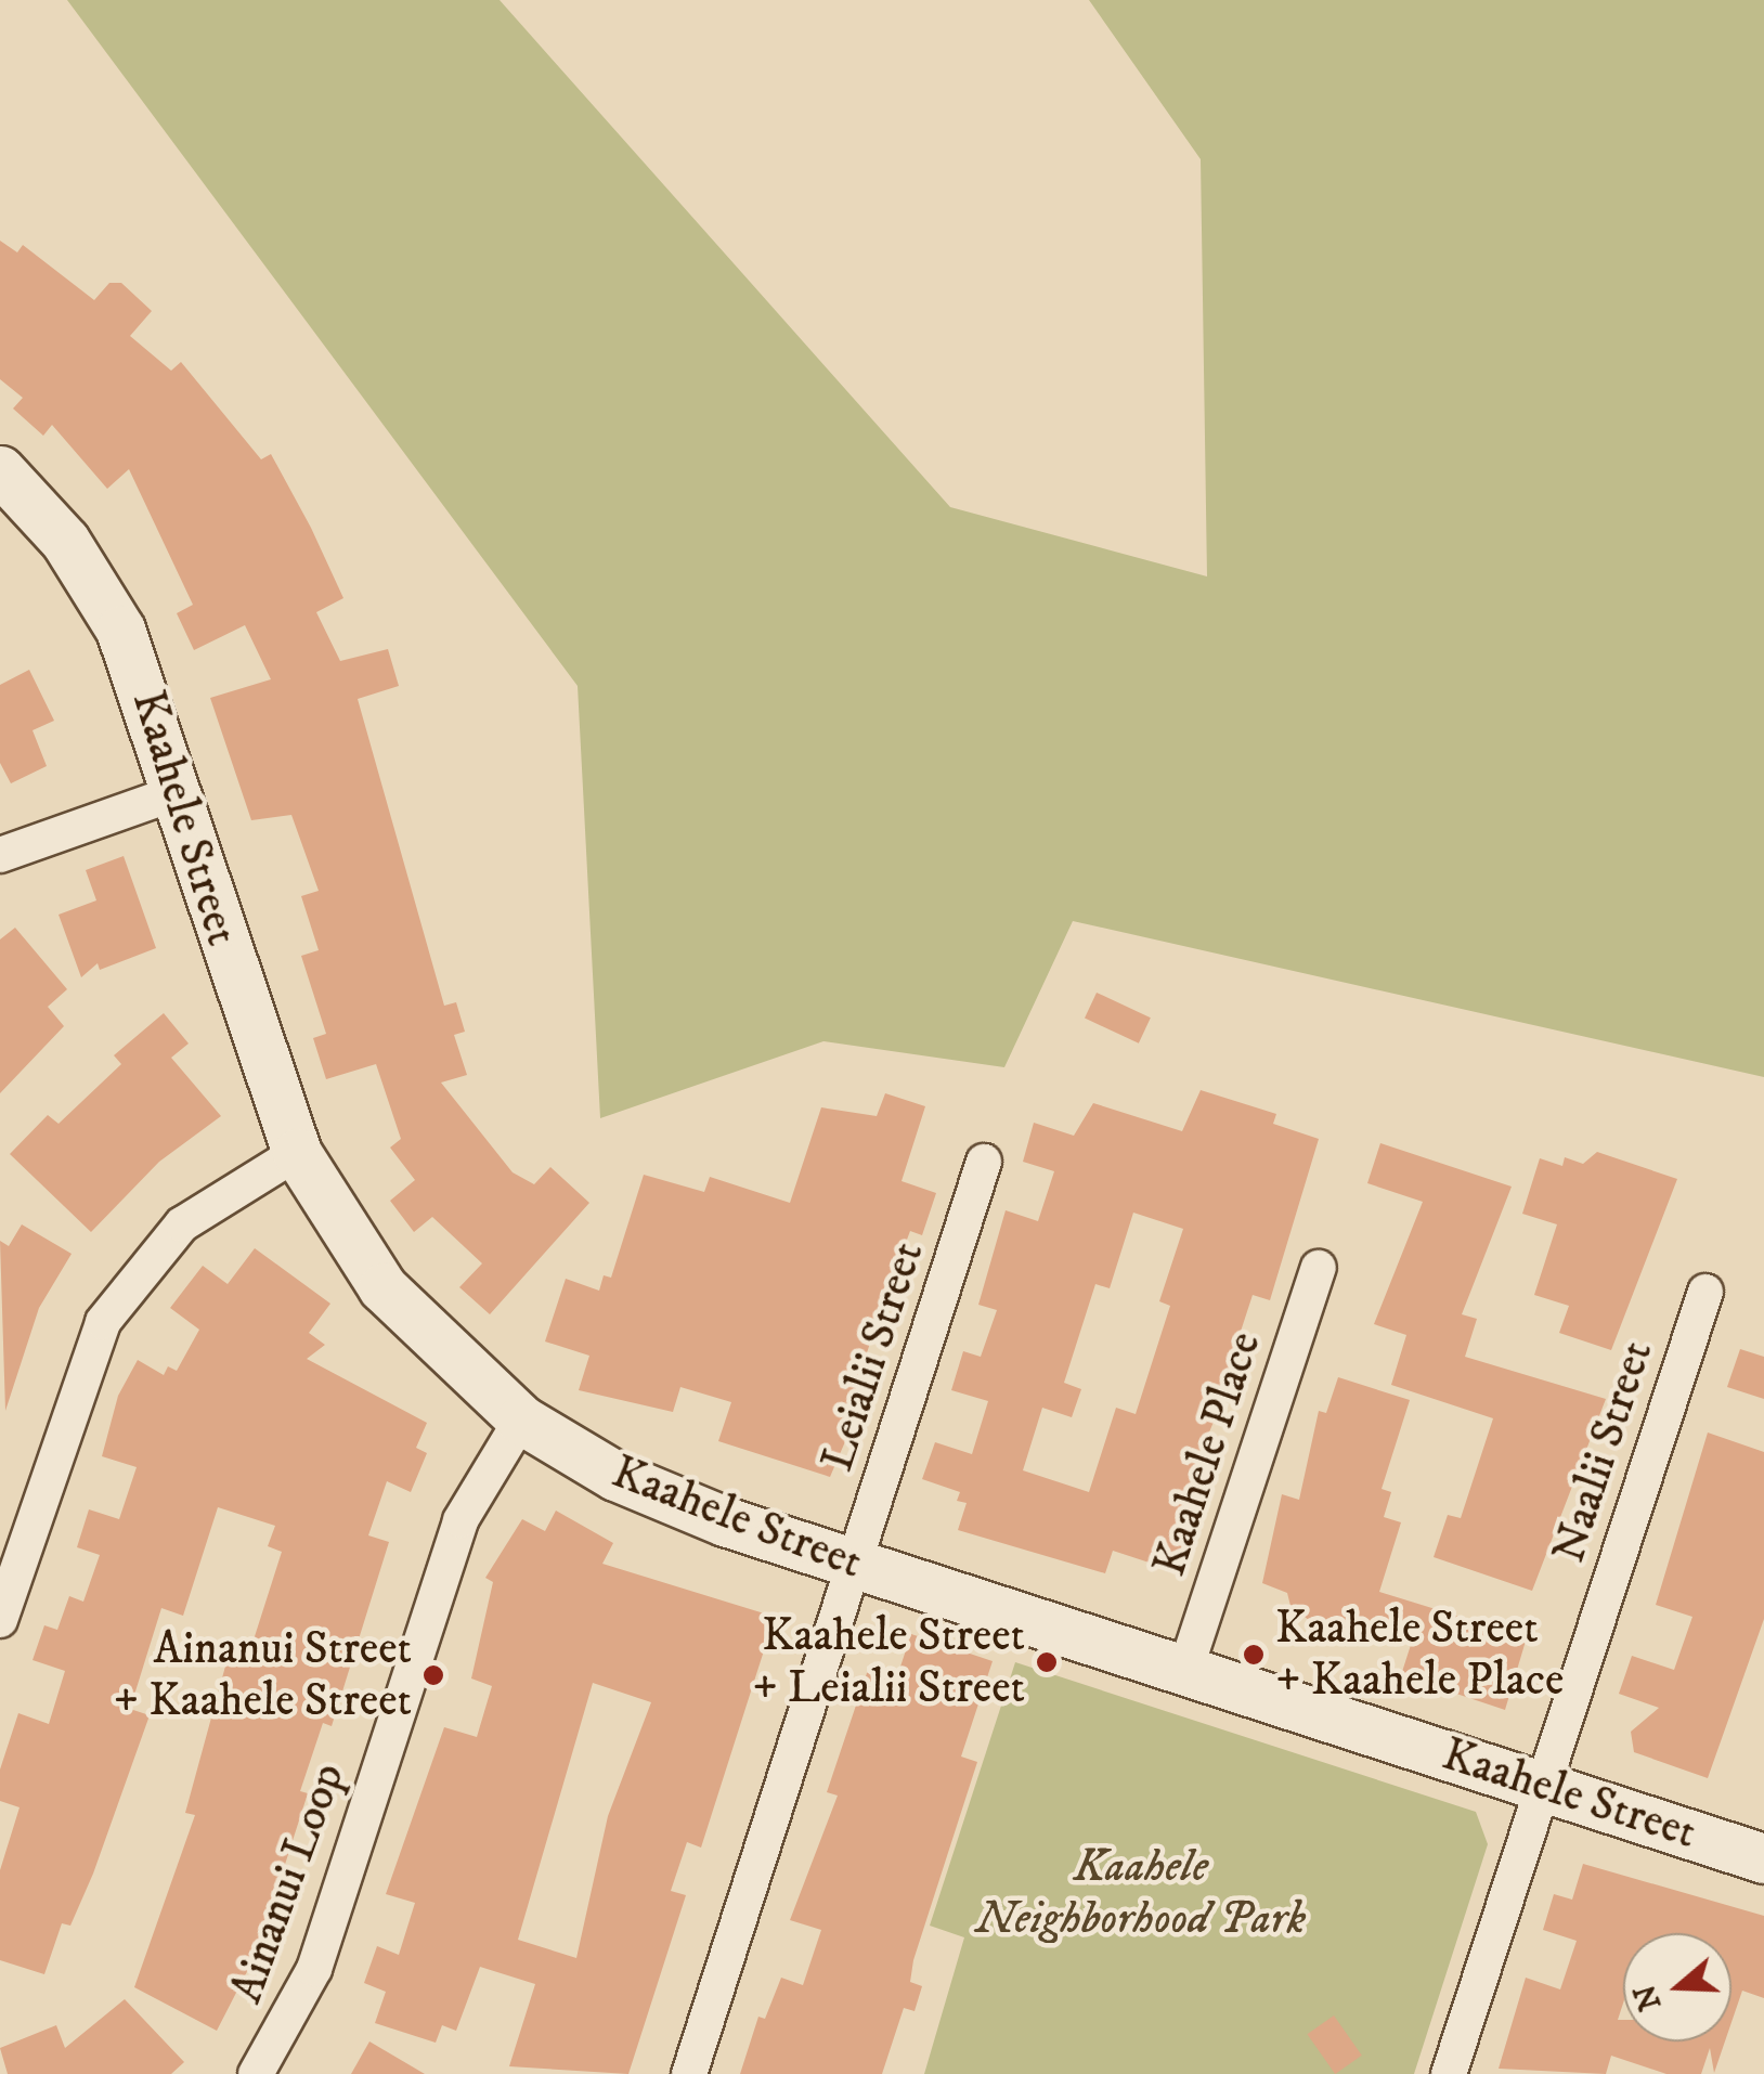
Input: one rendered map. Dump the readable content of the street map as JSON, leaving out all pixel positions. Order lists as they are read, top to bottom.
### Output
{
  "streets": {
    "street": [
      "Kaahele Street",
      "Leialii Street",
      "Naalii Street",
      "Kaahele Place",
      "Ainanui Loop"
    ]
  },
  "crossings": [
    ["Kaahele Street", "Leialii Street"],
    ["Kaahele Street", "Naalii Street"],
    ["Kaahele Street", "Kaahele Place"],
    ["Kaahele Street", "Ainanui Loop"]
  ],
  "parks": ["Kaahele Neighborhood Park"],
  "places": ["Kaahele Street + Kaahele Place", "Kaahele Street + Leialii Street", "Ainanui Street + Kaahele Street"],
  "north": "left"
}
